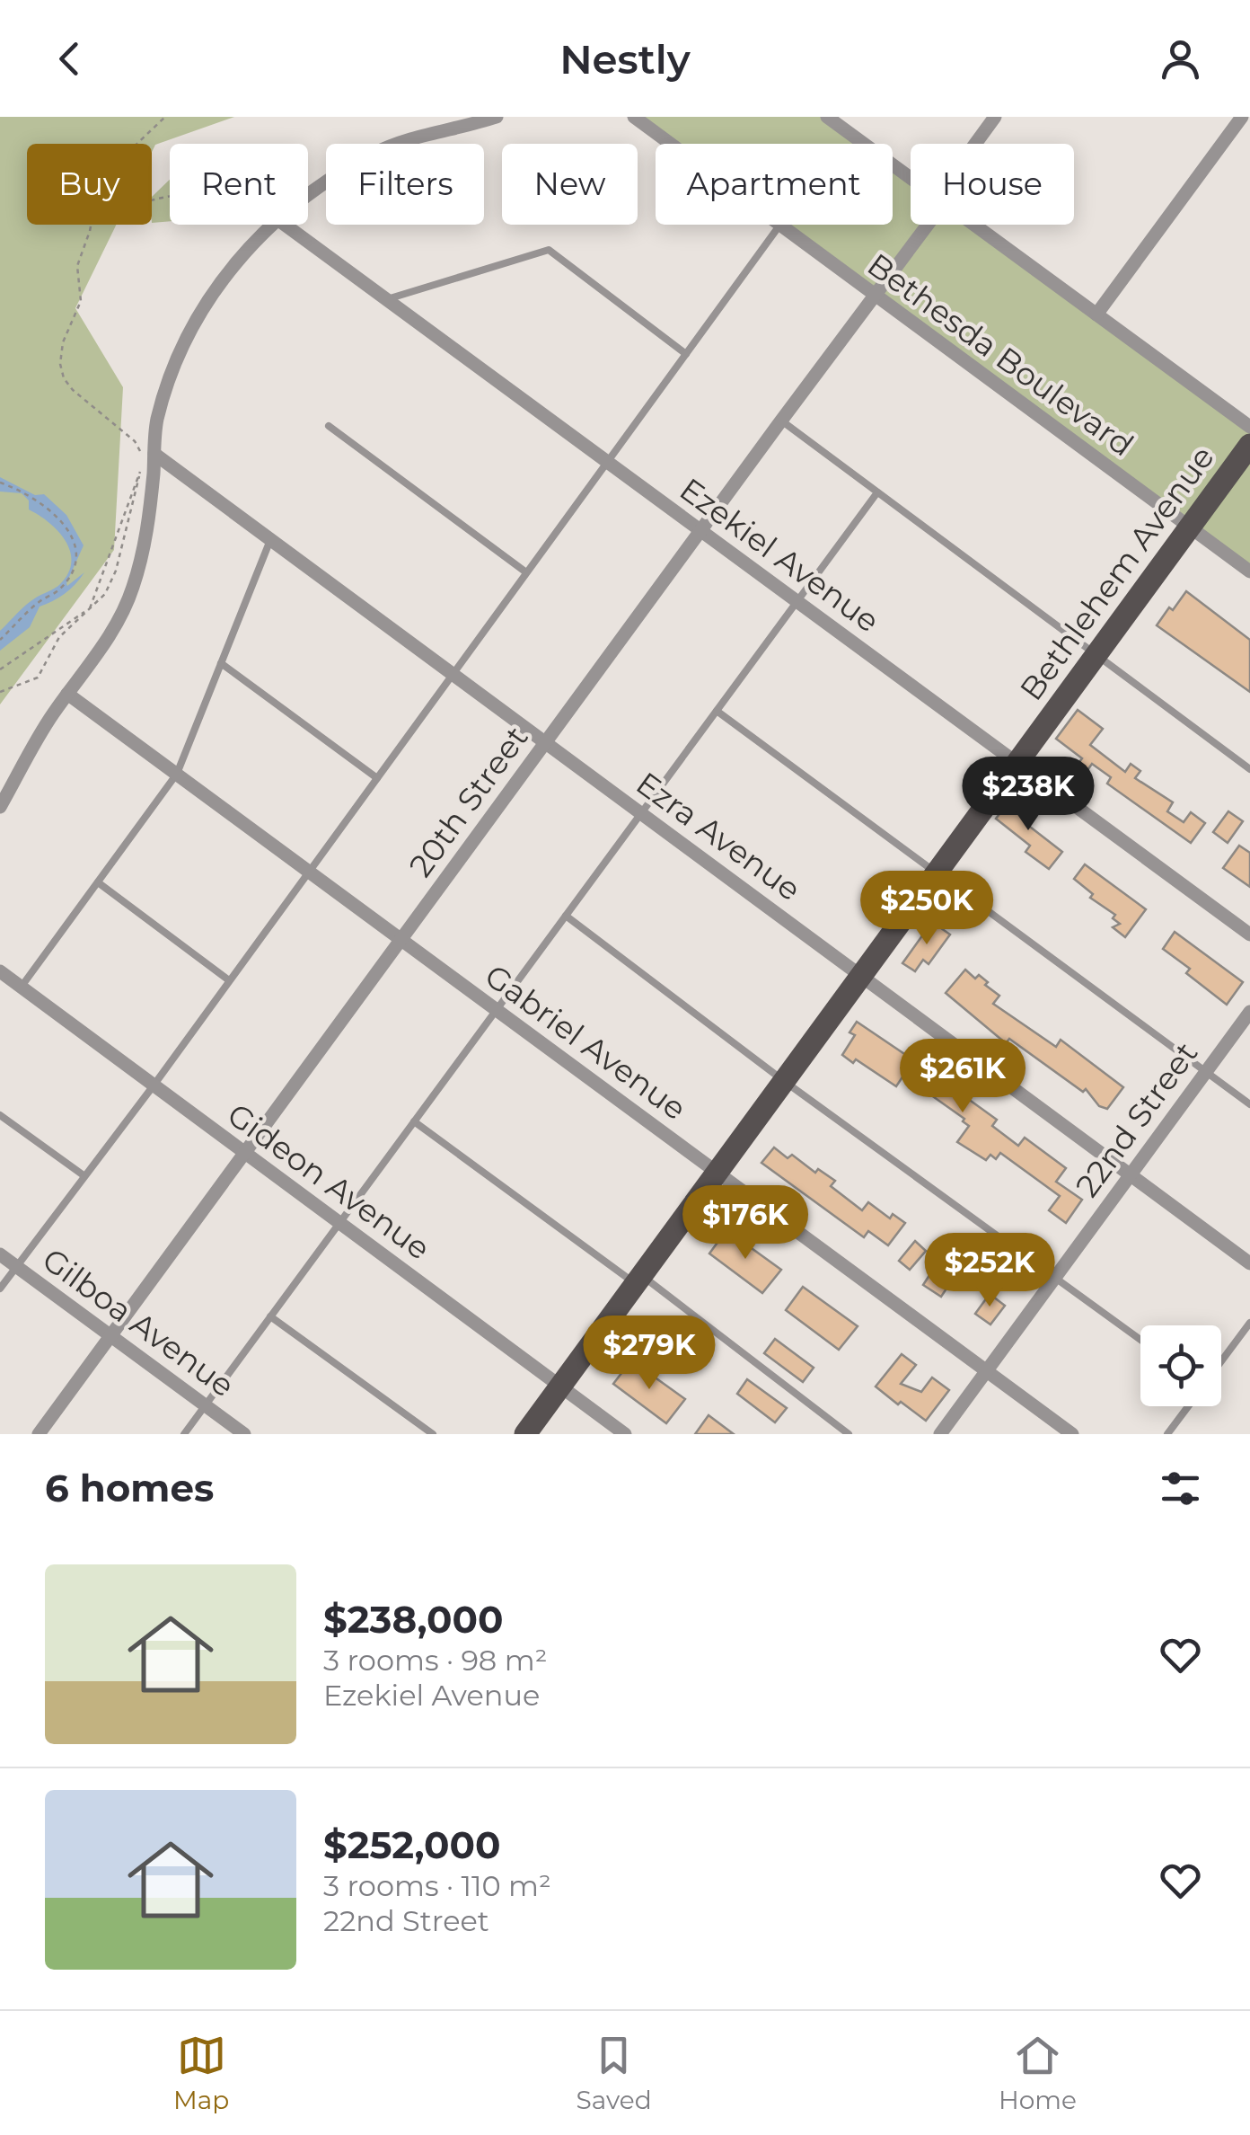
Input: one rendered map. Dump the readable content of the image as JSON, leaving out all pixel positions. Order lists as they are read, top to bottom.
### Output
{
  "streets": {
    "main road": ["Bethlehem Avenue"],
    "street": [
      "Bethesda Boulevard",
      "Ezekiel Avenue",
      "20th Street",
      "Ezra Avenue",
      "Gabriel Avenue",
      "22nd Street",
      "Gideon Avenue",
      "Gilboa Avenue"
    ]
  },
  "crossings": [
    ["Bethesda Boulevard", "Bethlehem Avenue"],
    ["Bethesda Boulevard", "20th Street"],
    ["Ezekiel Avenue", "Bethlehem Avenue"],
    ["Ezekiel Avenue", "20th Street"],
    ["Bethlehem Avenue", "Ezra Avenue"],
    ["Bethlehem Avenue", "Gabriel Avenue"],
    ["Bethlehem Avenue", "Gideon Avenue"],
    ["20th Street", "Ezra Avenue"],
    ["20th Street", "Gabriel Avenue"],
    ["20th Street", "Gideon Avenue"],
    ["20th Street", "Gilboa Avenue"],
    ["Ezra Avenue", "22nd Street"],
    ["Gabriel Avenue", "22nd Street"]
  ],
  "page": {
    "header": "Nestly",
    "chip": [
      "Buy",
      "Rent",
      "Filters",
      "New",
      "Apartment",
      "House"
    ],
    "price": [
      "$238K",
      "$250K",
      "$261K",
      "$176K",
      "$252K",
      "$279K"
    ],
    "heading": "6 homes",
    "list": [
      {
        "name": "$238,000",
        "note": "3 rooms · 98 m² · Ezekiel Avenue"
      },
      {
        "name": "$252,000",
        "note": "3 rooms · 110 m² · 22nd Street"
      }
    ],
    "tabs": ["Map", "Saved", "Home"]
  }
}
